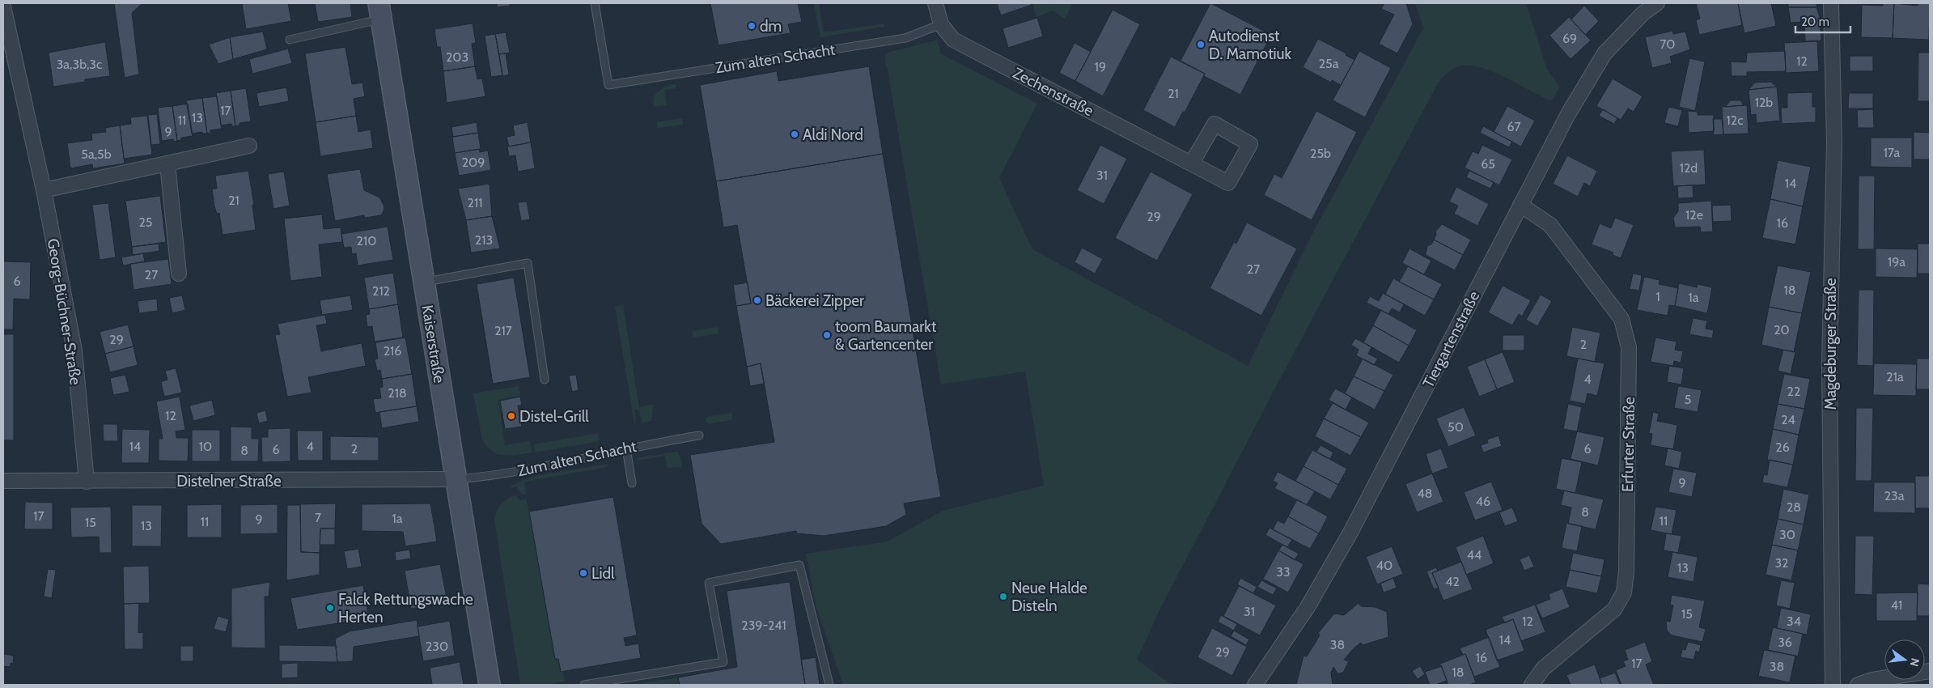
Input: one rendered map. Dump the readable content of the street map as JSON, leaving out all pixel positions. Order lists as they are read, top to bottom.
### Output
{
  "streets": {
    "main road": ["Kaiserstraße"],
    "street": [
      "Zechenstraße",
      "Georg-Büchner-Straße",
      "Tiergartenstraße",
      "Magdeburger Straße",
      "Erfurter Straße",
      "Distelner Straße"
    ],
    "lane": ["Zum alten Schacht"]
  },
  "crossings": [
    ["Zum alten Schacht", "Zechenstraße"],
    ["Zum alten Schacht", "Kaiserstraße"],
    ["Zum alten Schacht", "Distelner Straße"],
    ["Georg-Büchner-Straße", "Distelner Straße"],
    ["Tiergartenstraße", "Erfurter Straße"],
    ["Kaiserstraße", "Distelner Straße"]
  ],
  "places": [
    "dm",
    "Autodienst D. Mamotiuk",
    "Aldi Nord",
    "Bäckerei Zipper",
    "toom Baumarkt & Gartencenter",
    "Distel-Grill",
    "Lidl",
    "Neue Halde Disteln",
    "Falck Rettungswache Herten"
  ],
  "house_numbers": [
    "69",
    "70",
    "203",
    "12",
    "25a",
    "3a,3b,3c",
    "19",
    "21",
    "12b",
    "17",
    "13",
    "11",
    "12c",
    "67",
    "9",
    "17a",
    "25b",
    "5a,5b",
    "209",
    "65",
    "12d",
    "31",
    "14",
    "21",
    "211",
    "12e",
    "29",
    "25",
    "16",
    "213",
    "210",
    "19a",
    "27",
    "27",
    "6",
    "18",
    "212",
    "1",
    "1a",
    "20",
    "217",
    "29",
    "2",
    "216",
    "21a",
    "4",
    "22",
    "218",
    "5",
    "12",
    "24",
    "50",
    "14",
    "10",
    "4",
    "26",
    "2",
    "6",
    "6",
    "8",
    "9",
    "48",
    "23a",
    "46",
    "28",
    "8",
    "17",
    "7",
    "1a",
    "9",
    "11",
    "11",
    "15",
    "13",
    "30",
    "44",
    "32",
    "40",
    "13",
    "33",
    "42",
    "41",
    "31",
    "15",
    "12",
    "34",
    "239-241",
    "14",
    "36",
    "38",
    "230",
    "29",
    "16",
    "17",
    "38",
    "18"
  ],
  "scale_bar": "20 m",
  "north": "right"
}
